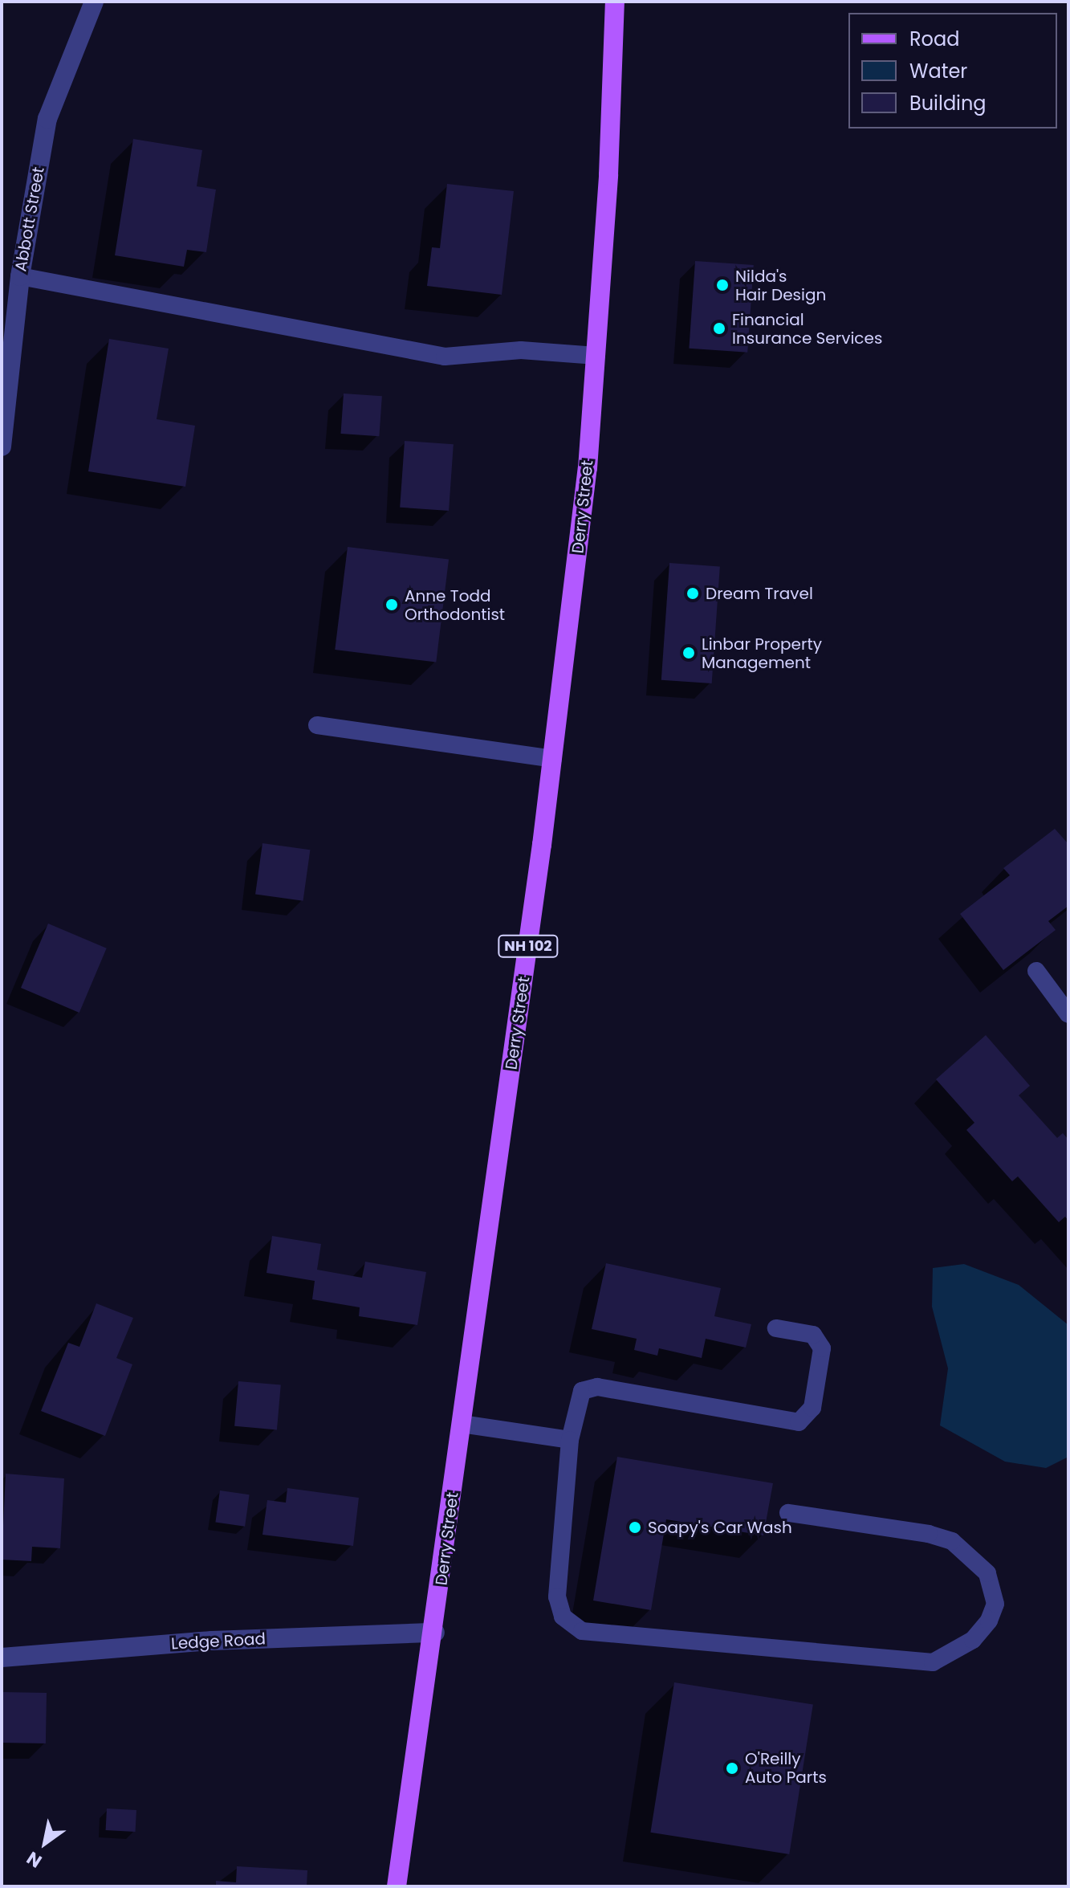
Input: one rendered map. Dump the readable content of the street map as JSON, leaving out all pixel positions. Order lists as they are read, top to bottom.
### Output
{
  "streets": {
    "main road": ["Derry Street", "NH 102"],
    "street": ["Abbott Street", "Ledge Road"]
  },
  "crossings": [
    ["Derry Street", "Ledge Road"]
  ],
  "places": [
    "Nilda's Hair Design",
    "Financial Insurance Services",
    "Dream Travel",
    "Anne Todd Orthodontist",
    "Linbar Property Management",
    "Soapy's Car Wash",
    "O'Reilly Auto Parts"
  ],
  "legend": ["Road", "Water", "Building"],
  "north": "bottom left"
}
